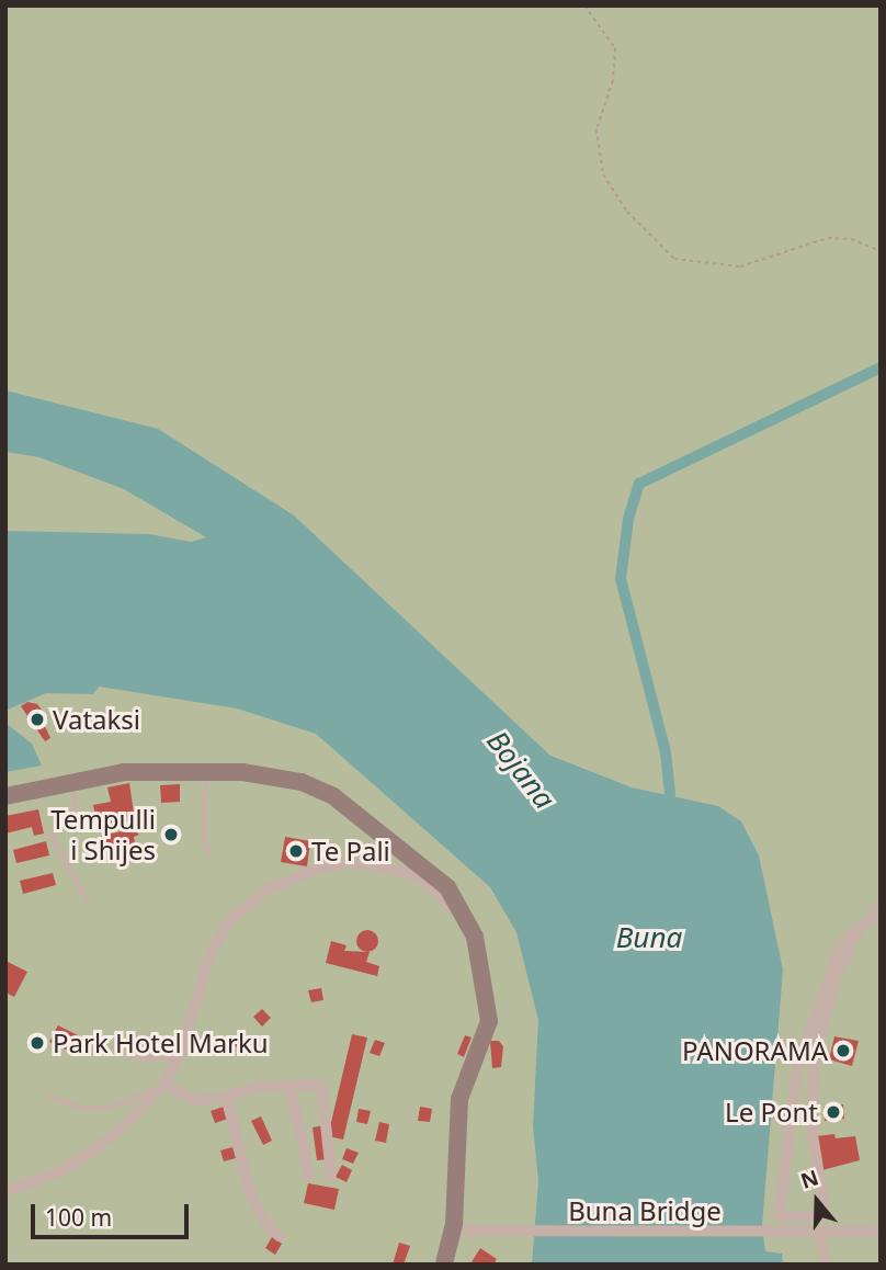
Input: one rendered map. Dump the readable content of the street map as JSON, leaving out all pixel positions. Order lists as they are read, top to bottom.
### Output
{
  "streets": {
    "street": ["Buna Bridge"]
  },
  "water": ["Bojana", "Buna"],
  "places": [
    "Vataksi",
    "Tempulli i Shijes",
    "Te Pali",
    "Park Hotel Marku",
    "PANORAMA",
    "Le Pont"
  ],
  "scale_bar": "100 m",
  "north": "top"
}
